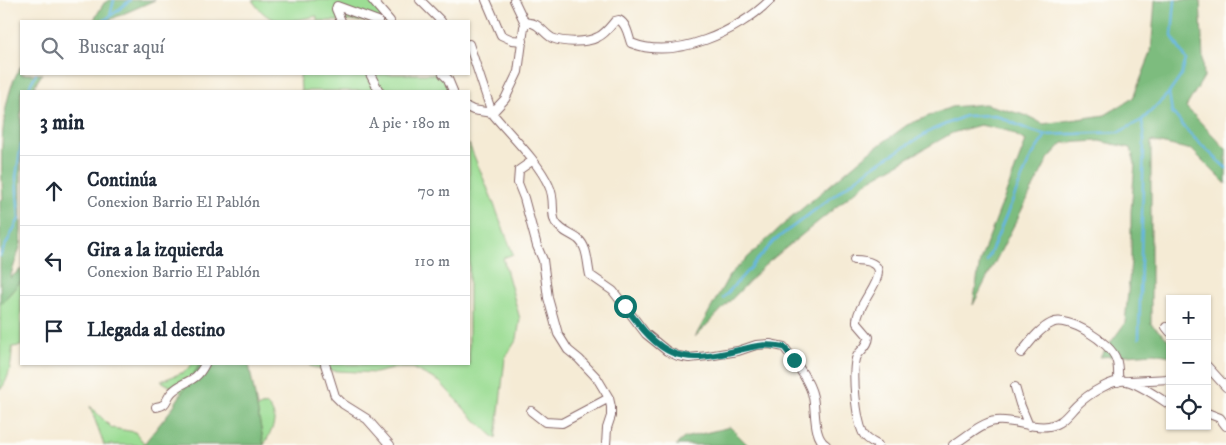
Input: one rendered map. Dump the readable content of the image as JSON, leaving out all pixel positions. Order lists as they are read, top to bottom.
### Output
{
  "page": {
    "search": "Buscar aquí",
    "heading": ["3 min", "A pie · 180 m"],
    "list": [
      ["Continúa", "Conexion Barrio El Pablón", "70 m"],
      ["Gira a la izquierda", "Conexion Barrio El Pablón", "110 m"],
      "Llegada al destino"
    ],
    "map_buttons": ["+", "−"]
  }
}
